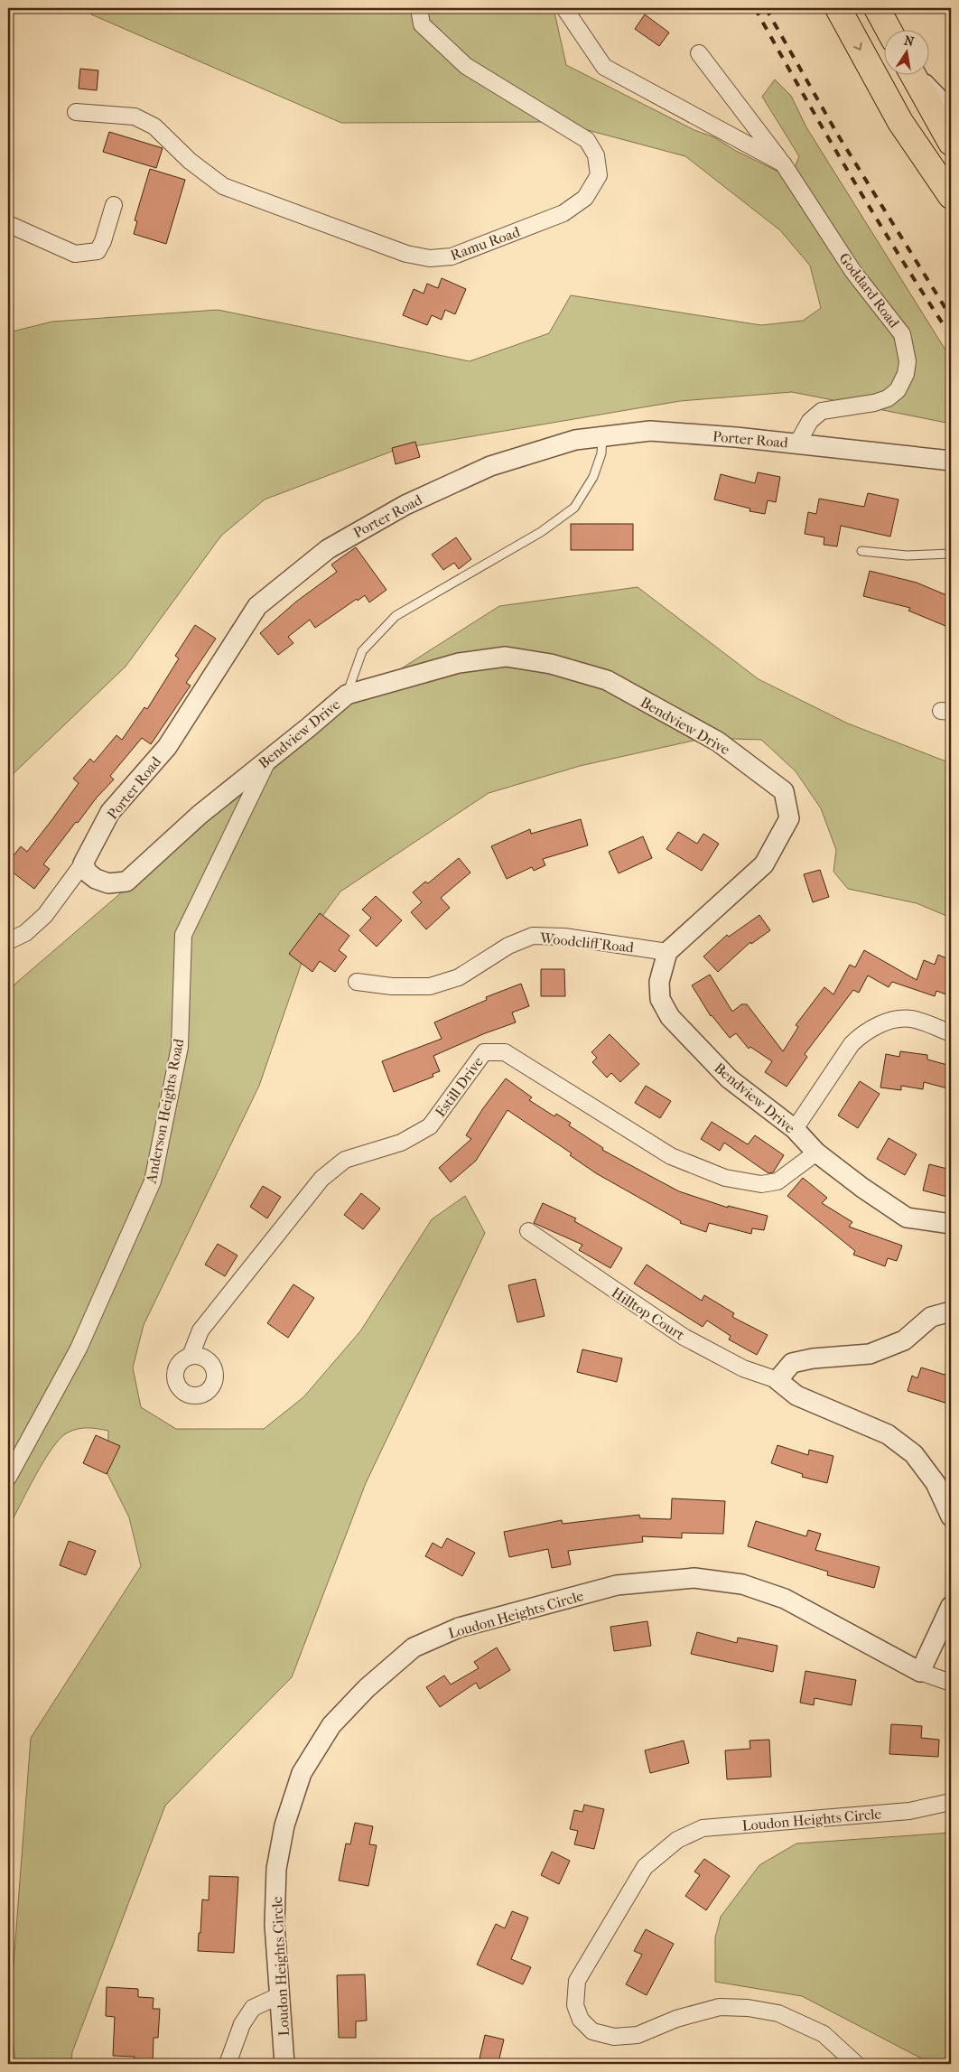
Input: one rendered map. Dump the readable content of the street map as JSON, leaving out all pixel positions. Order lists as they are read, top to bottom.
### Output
{
  "streets": {
    "street": [
      "Ramu Road",
      "Goddard Road",
      "Porter Road",
      "Bendview Drive",
      "Woodcliff Road",
      "Estill Drive",
      "Anderson Heights Road",
      "Hilltop Court",
      "Loudon Heights Circle"
    ]
  },
  "crossings": [
    ["Goddard Road", "Porter Road"],
    ["Porter Road", "Bendview Drive"],
    ["Bendview Drive", "Woodcliff Road"],
    ["Bendview Drive", "Estill Drive"],
    ["Bendview Drive", "Anderson Heights Road"]
  ],
  "north": "top"
}
